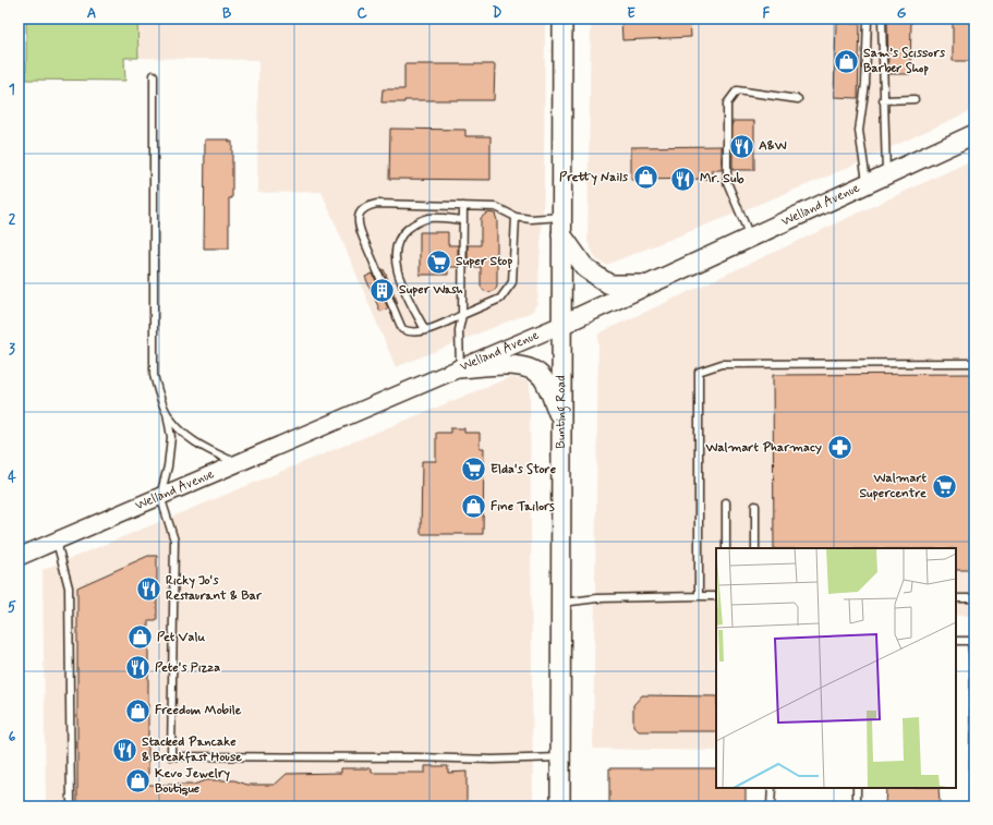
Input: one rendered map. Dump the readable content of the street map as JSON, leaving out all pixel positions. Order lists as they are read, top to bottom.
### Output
{
  "streets": {
    "main road": ["Welland Avenue", "Bunting Road"]
  },
  "crossings": [
    ["Welland Avenue", "Bunting Road"]
  ],
  "places": {
    "shop": [
      "Sam’s Scissors Barber Shop",
      "Pretty Nails",
      "Fine Tailors",
      "Pet Valu",
      "Freedom Mobile",
      "Kevo Jewelry Boutique"
    ],
    "restaurant": [
      "A&W",
      "Mr. Sub",
      "Ricky Jo's Restaurant & Bar",
      "Pete's Pizza",
      "Stacked Pancake & Breakfast House"
    ],
    "supermarket": ["Super Stop", "Elda's Store", "Walmart Supercentre"],
    "building": ["Super Wash"],
    "pharmacy": ["Walmart Pharmacy"]
  },
  "grid": {
    "columns": [
      "A",
      "B",
      "C",
      "D",
      "E",
      "F",
      "G"
    ],
    "rows": [
      "1",
      "2",
      "3",
      "4",
      "5",
      "6"
    ]
  }
}
